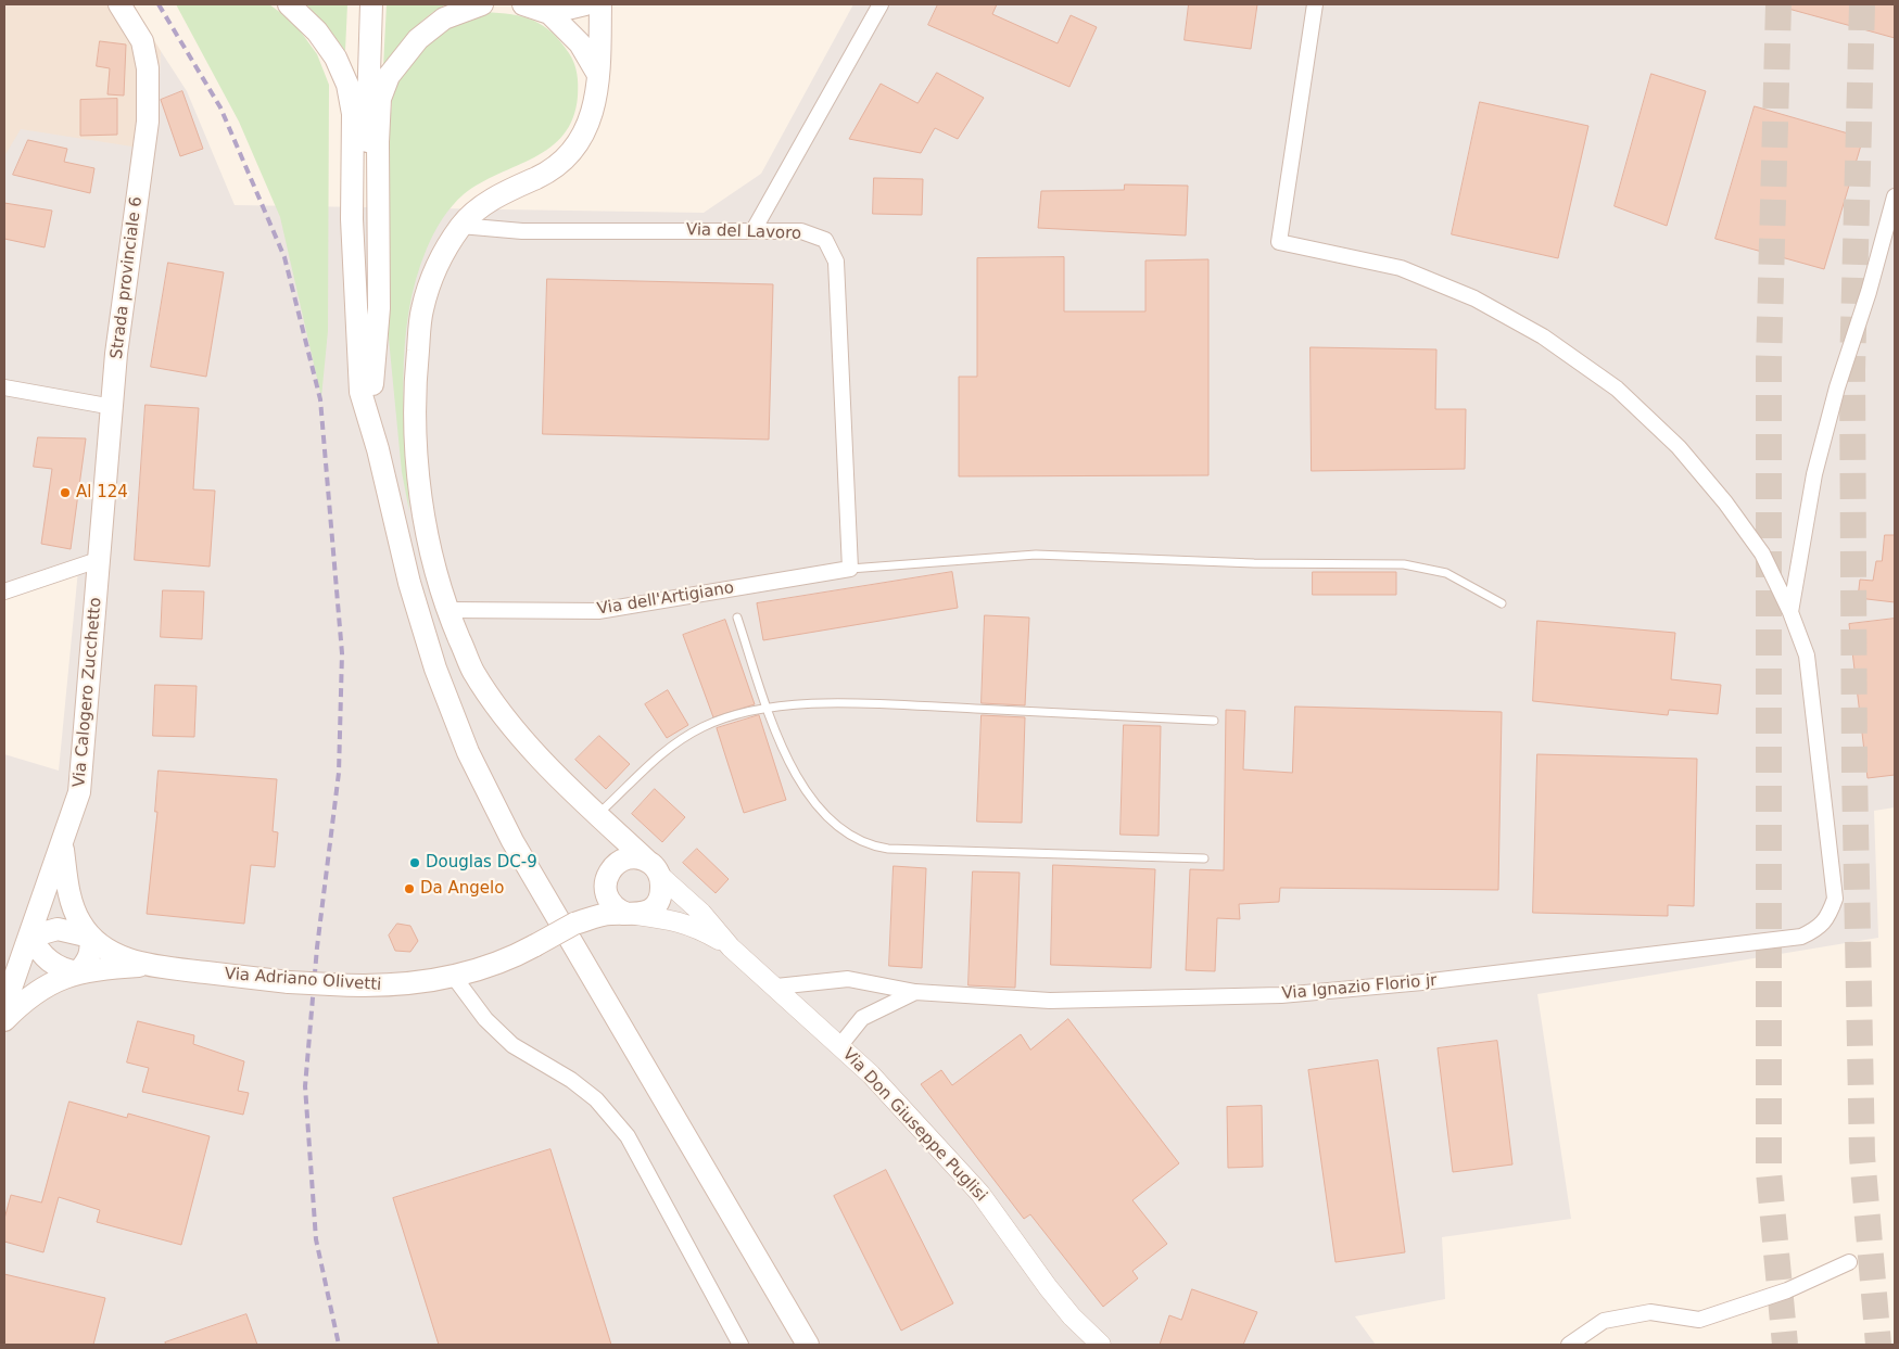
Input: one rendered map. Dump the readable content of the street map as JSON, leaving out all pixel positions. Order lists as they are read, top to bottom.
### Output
{
  "streets": {
    "main road": ["Strada provinciale 6", "Via Calogero Zucchetto", "Via Adriano Olivetti"],
    "street": [
      "Via del Lavoro",
      "Via dell'Artigiano",
      "Via Ignazio Florio jr",
      "Via Don Giuseppe Puglisi"
    ]
  },
  "crossings": [
    ["Via del Lavoro", "Via dell'Artigiano"],
    ["Strada provinciale 6", "Via Calogero Zucchetto"],
    ["Via Calogero Zucchetto", "Via Adriano Olivetti"],
    ["Via Adriano Olivetti", "Via Don Giuseppe Puglisi"],
    ["Via Ignazio Florio jr", "Via Don Giuseppe Puglisi"]
  ],
  "places": ["Al 124", "Douglas DC-9", "Da Angelo"]
}
